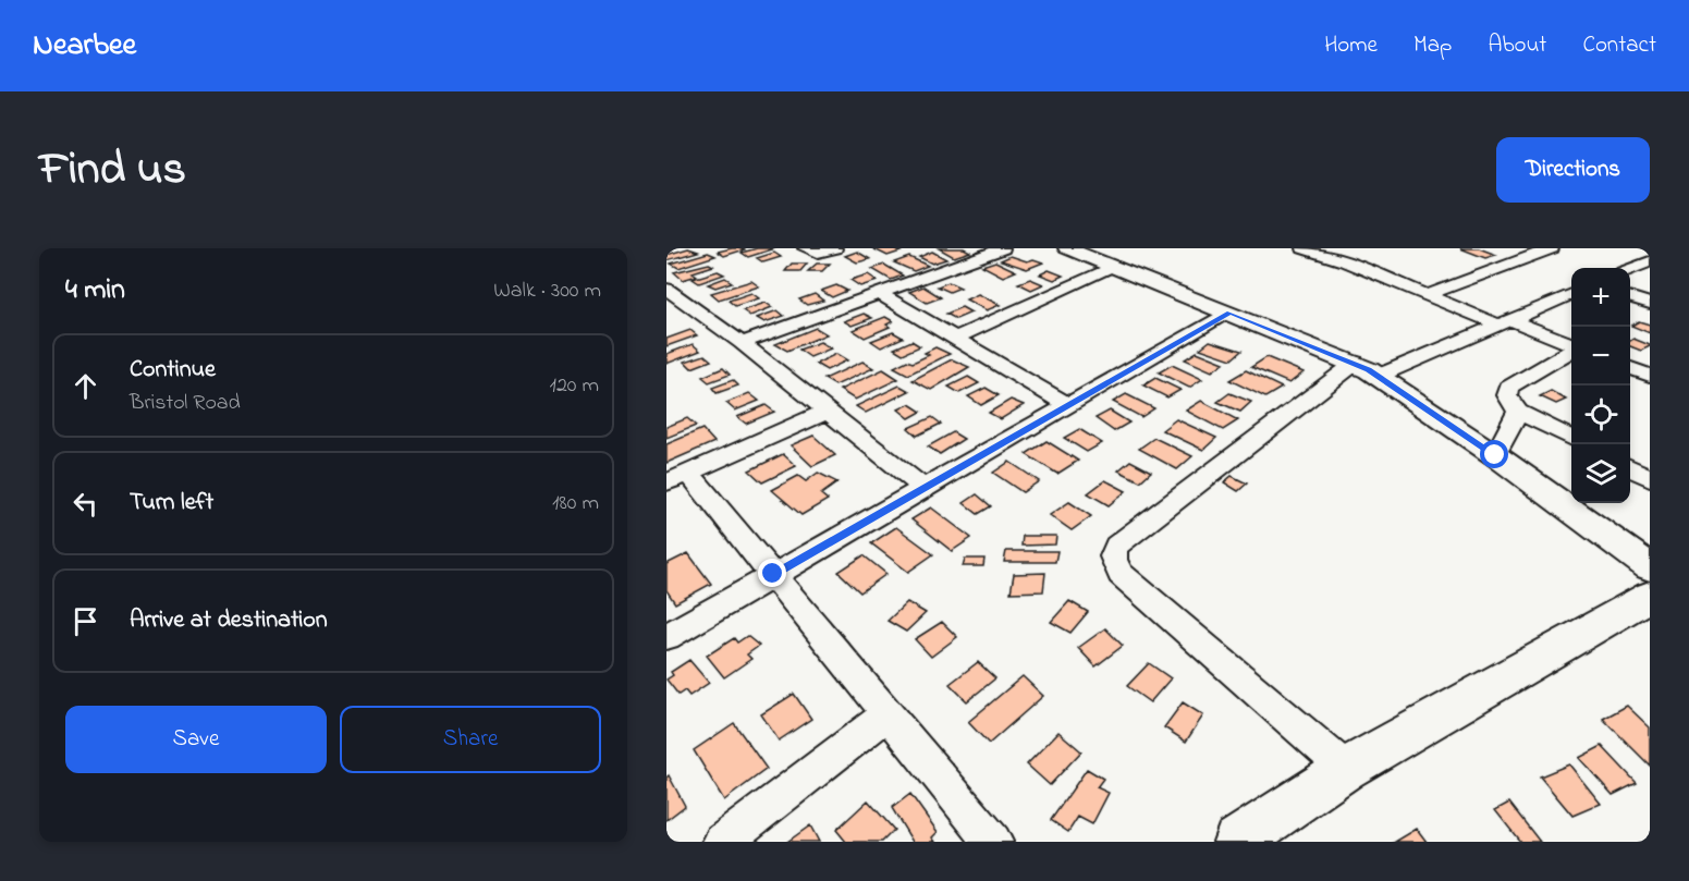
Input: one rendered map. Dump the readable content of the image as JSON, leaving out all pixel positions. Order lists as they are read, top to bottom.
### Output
{
  "page": {
    "header": "Nearbee",
    "nav": [
      "Home",
      "Map",
      "About",
      "Contact"
    ],
    "title": "Find us",
    "buttons": [
      "Directions",
      ["Save", "Share"]
    ],
    "heading": ["4 min", "Walk · 300 m"],
    "map_buttons": ["+", "−"],
    "list": [
      ["Continue", "Bristol Road", "120 m"],
      ["Turn left", "180 m"],
      "Arrive at destination"
    ]
  }
}
